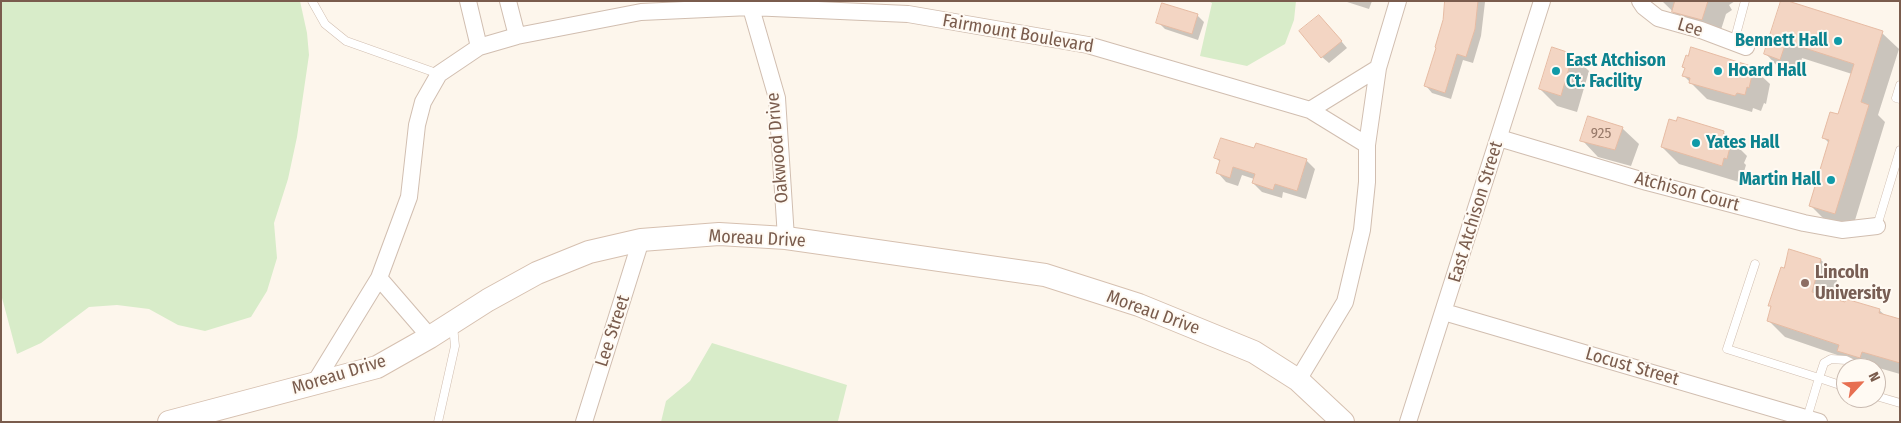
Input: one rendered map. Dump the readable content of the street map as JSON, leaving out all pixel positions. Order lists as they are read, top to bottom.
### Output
{
  "streets": {
    "main road": ["Moreau Drive"],
    "street": [
      "Lee",
      "Fairmount Boulevard",
      "Oakwood Drive",
      "Atchison Court",
      "East Atchison Street",
      "Lee Street",
      "Locust Street"
    ]
  },
  "crossings": [
    ["Fairmount Boulevard", "Oakwood Drive"],
    ["Fairmount Boulevard", "Moreau Drive"],
    ["Oakwood Drive", "Moreau Drive"],
    ["Atchison Court", "East Atchison Street"],
    ["East Atchison Street", "Locust Street"],
    ["Moreau Drive", "Lee Street"]
  ],
  "places": [
    "Bennett Hall",
    "East Atchison Ct. Facility",
    "Hoard Hall",
    "Yates Hall",
    "Martin Hall",
    "Lincoln University"
  ],
  "house_numbers": ["925"],
  "north": "top right"
}
